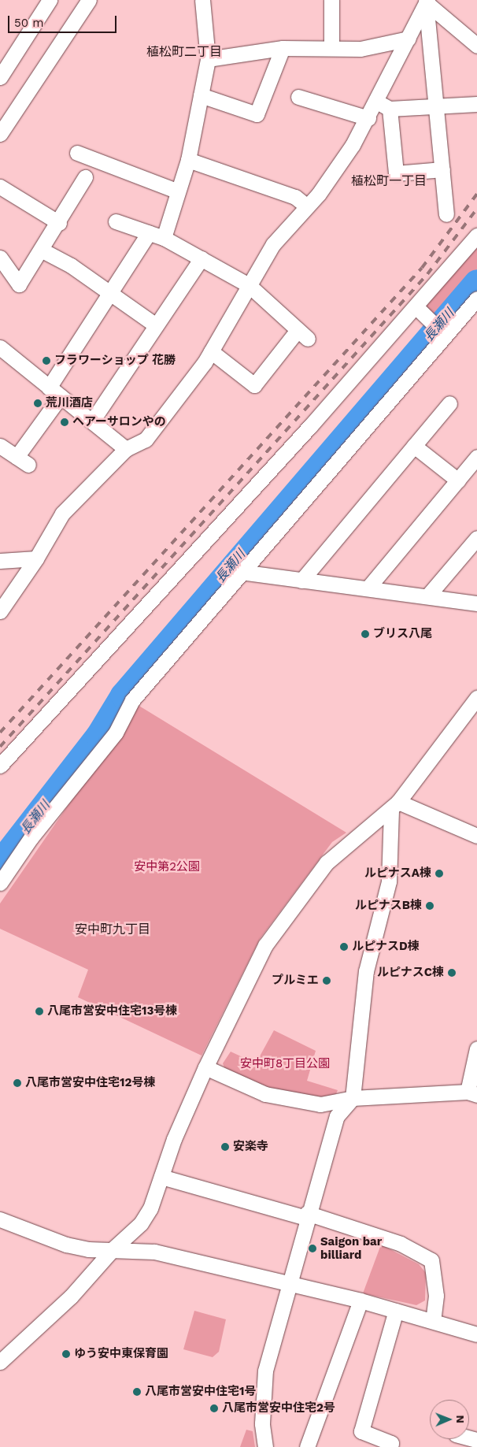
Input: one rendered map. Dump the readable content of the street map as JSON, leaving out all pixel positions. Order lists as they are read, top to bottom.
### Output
{
  "districts": ["植松町二丁目", "植松町一丁目", "安中町九丁目"],
  "water": ["長瀬川"],
  "parks": ["安中第2公園", "安中町8丁目公園"],
  "places": [
    "フラワーショップ 花勝",
    "荒川酒店",
    "ヘアーサロンやの",
    "ブリス八尾",
    "ルピナスA棟",
    "ルピナスB棟",
    "ルピナスD棟",
    "ルピナスC棟",
    "プルミエ",
    "八尾市営安中住宅13号棟",
    "八尾市営安中住宅12号棟",
    "安楽寺",
    "Saigon bar billiard",
    "ゆう安中東保育園",
    "八尾市営安中住宅1号",
    "八尾市営安中住宅2号"
  ],
  "scale_bar": "50 m",
  "north": "right"
}
